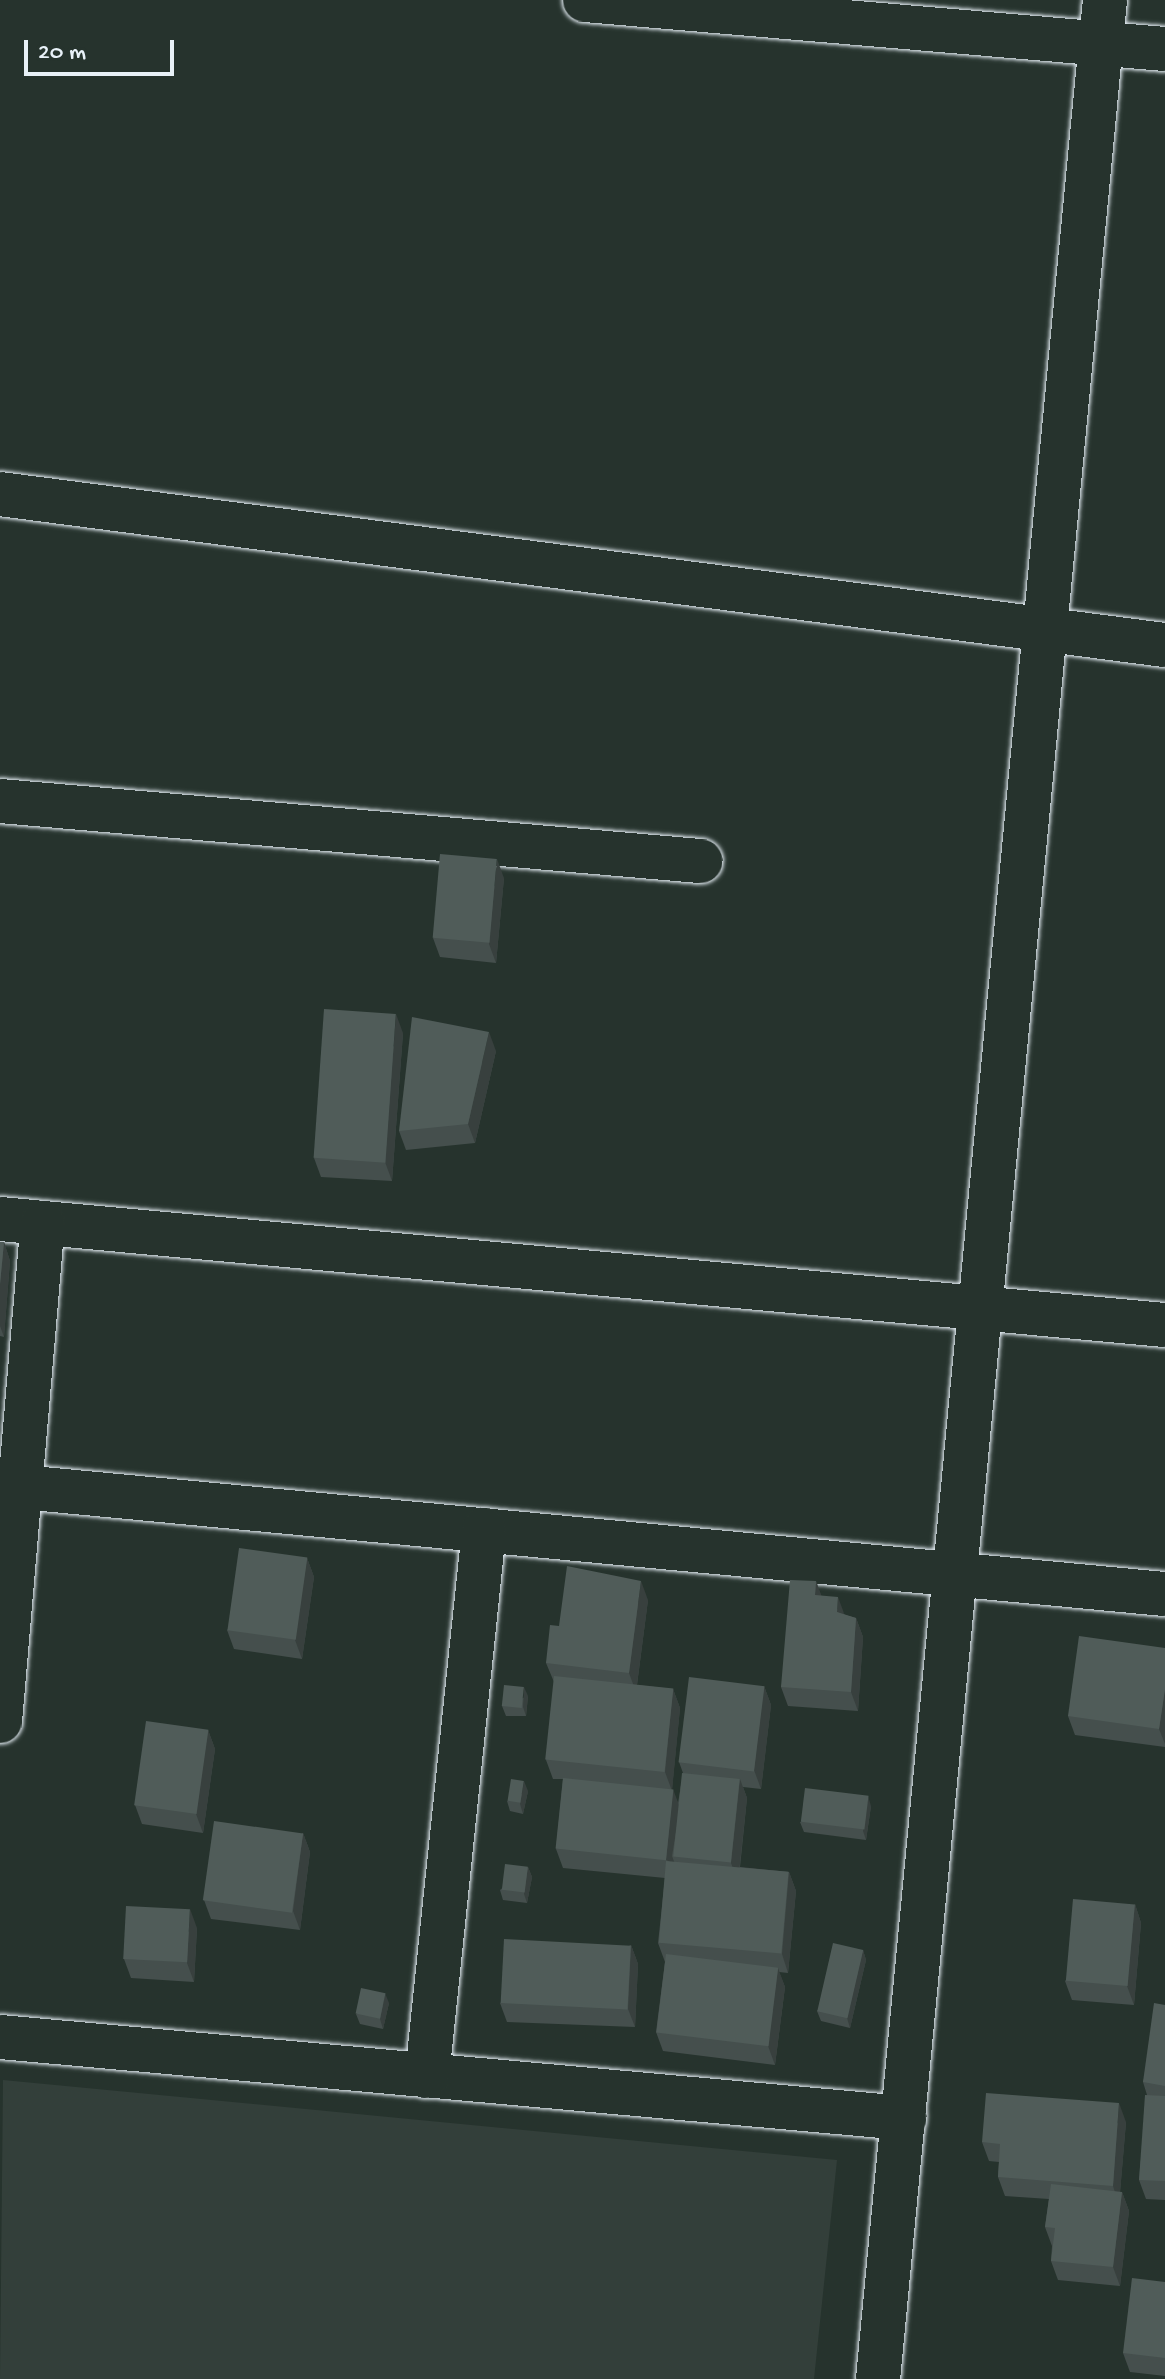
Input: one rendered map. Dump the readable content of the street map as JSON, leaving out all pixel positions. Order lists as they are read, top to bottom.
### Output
{
  "scale_bar": "20 m"
}
